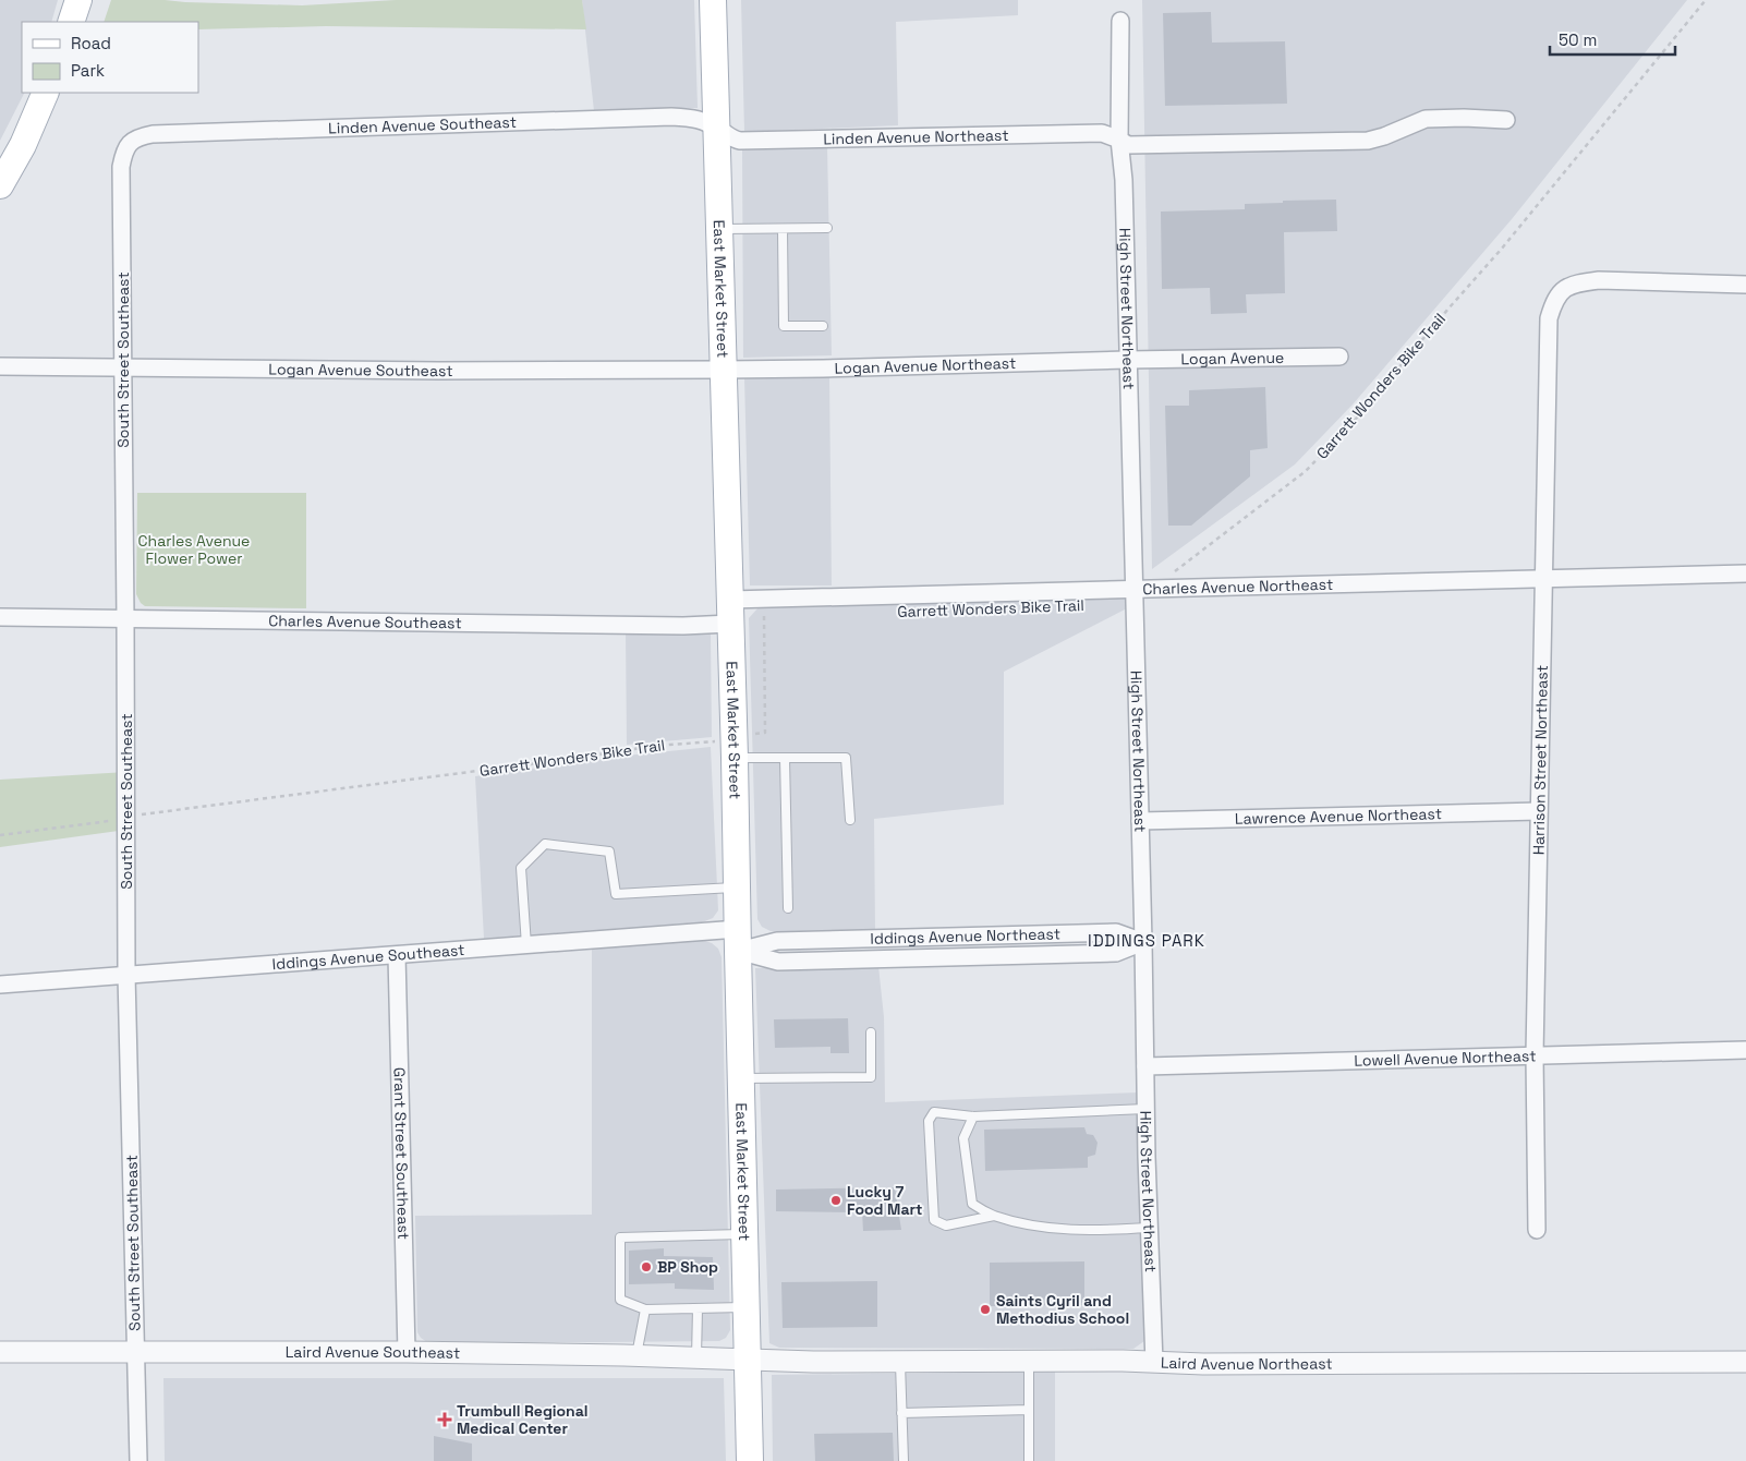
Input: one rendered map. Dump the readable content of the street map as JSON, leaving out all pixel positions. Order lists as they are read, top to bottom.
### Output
{
  "streets": {
    "main road": ["East Market Street"],
    "street": [
      "Linden Avenue Southeast",
      "Linden Avenue Northeast",
      "High Street Northeast",
      "Logan Avenue",
      "South Street Southeast",
      "Logan Avenue Northeast",
      "Logan Avenue Southeast",
      "Charles Avenue Northeast",
      "Charles Avenue Southeast",
      "Harrison Street Northeast",
      "Lawrence Avenue Northeast",
      "Iddings Avenue Northeast",
      "Iddings Avenue Southeast",
      "Lowell Avenue Northeast",
      "Grant Street Southeast",
      "Laird Avenue Southeast",
      "Laird Avenue Northeast"
    ],
    "path": ["Garrett Wonders Bike Trail"]
  },
  "crossings": [
    ["Linden Avenue Southeast", "Linden Avenue Northeast"],
    ["Linden Avenue Southeast", "East Market Street"],
    ["Linden Avenue Southeast", "South Street Southeast"],
    ["Linden Avenue Northeast", "East Market Street"],
    ["Linden Avenue Northeast", "High Street Northeast"],
    ["East Market Street", "Logan Avenue Northeast"],
    ["East Market Street", "Logan Avenue Southeast"],
    ["East Market Street", "Garrett Wonders Bike Trail"],
    ["East Market Street", "Charles Avenue Northeast"],
    ["East Market Street", "Charles Avenue Southeast"],
    ["East Market Street", "Iddings Avenue Northeast"],
    ["East Market Street", "Iddings Avenue Southeast"],
    ["East Market Street", "Laird Avenue Southeast"],
    ["East Market Street", "Laird Avenue Northeast"],
    ["High Street Northeast", "Logan Avenue"],
    ["High Street Northeast", "Logan Avenue Northeast"],
    ["High Street Northeast", "Charles Avenue Northeast"],
    ["High Street Northeast", "Lawrence Avenue Northeast"],
    ["High Street Northeast", "Iddings Avenue Northeast"],
    ["High Street Northeast", "Lowell Avenue Northeast"],
    ["High Street Northeast", "Laird Avenue Northeast"],
    ["Logan Avenue", "Logan Avenue Northeast"],
    ["South Street Southeast", "Logan Avenue Southeast"],
    ["South Street Southeast", "Charles Avenue Southeast"],
    ["South Street Southeast", "Iddings Avenue Southeast"],
    ["South Street Southeast", "Laird Avenue Southeast"],
    ["Logan Avenue Northeast", "Logan Avenue Southeast"],
    ["Garrett Wonders Bike Trail", "Charles Avenue Northeast"],
    ["Charles Avenue Northeast", "Charles Avenue Southeast"],
    ["Charles Avenue Northeast", "Harrison Street Northeast"],
    ["Harrison Street Northeast", "Lawrence Avenue Northeast"],
    ["Harrison Street Northeast", "Lowell Avenue Northeast"],
    ["Iddings Avenue Northeast", "Iddings Avenue Southeast"],
    ["Iddings Avenue Southeast", "Grant Street Southeast"],
    ["Grant Street Southeast", "Laird Avenue Southeast"],
    ["Laird Avenue Southeast", "Laird Avenue Northeast"]
  ],
  "districts": ["IDDINGS PARK"],
  "parks": ["Charles Avenue Flower Power"],
  "places": {
    "other": ["Lucky 7 Food Mart", "BP Shop", "Saints Cyril and Methodius School"],
    "health": ["Trumbull Regional Medical Center"]
  },
  "legend": ["Road", "Park"],
  "scale_bar": "50 m"
}
